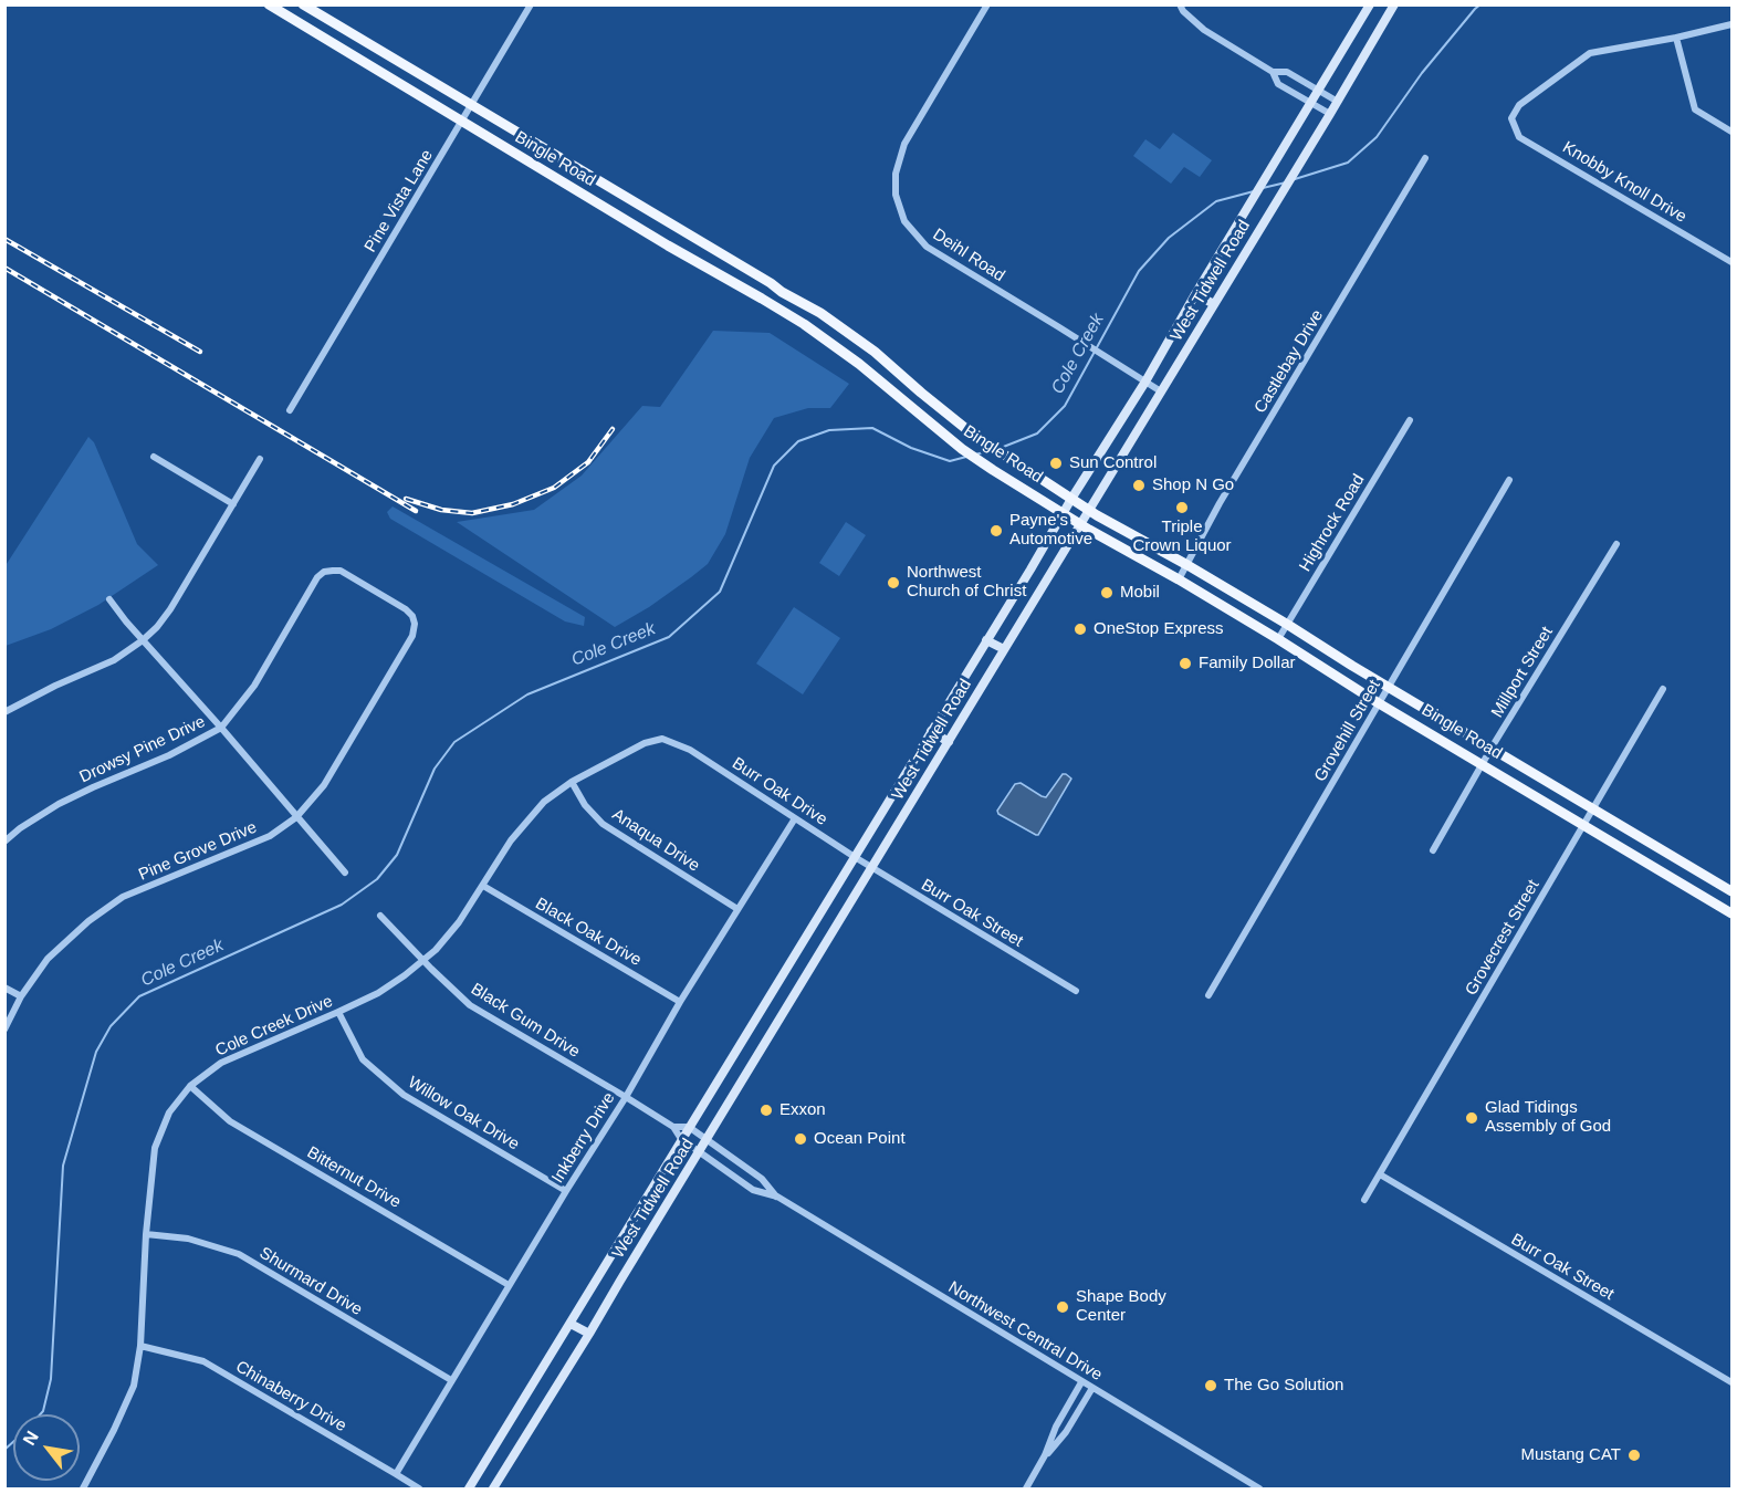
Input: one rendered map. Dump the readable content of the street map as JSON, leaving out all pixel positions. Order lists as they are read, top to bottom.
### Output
{
  "streets": {
    "main road": ["Bingle Road", "West Tidwell Road"],
    "street": [
      "Knobby Knoll Drive",
      "Pine Vista Lane",
      "Deihl Road",
      "Castlebay Drive",
      "Highrock Road",
      "Millport Street",
      "Grovehill Street",
      "Drowsy Pine Drive",
      "Burr Oak Drive",
      "Anaqua Drive",
      "Pine Grove Drive",
      "Burr Oak Street",
      "Black Oak Drive",
      "Grovecrest Street",
      "Black Gum Drive",
      "Cole Creek Drive",
      "Willow Oak Drive",
      "Inkberry Drive",
      "Bitternut Drive",
      "Shurmard Drive",
      "Northwest Central Drive",
      "Chinaberry Drive"
    ]
  },
  "crossings": [
    ["Bingle Road", "Pine Vista Lane"],
    ["Bingle Road", "West Tidwell Road"],
    ["Bingle Road", "Castlebay Drive"],
    ["Bingle Road", "Highrock Road"],
    ["Bingle Road", "Millport Street"],
    ["Bingle Road", "Grovehill Street"],
    ["Bingle Road", "Grovecrest Street"],
    ["Deihl Road", "West Tidwell Road"],
    ["West Tidwell Road", "Burr Oak Drive"],
    ["West Tidwell Road", "Burr Oak Street"],
    ["West Tidwell Road", "Black Gum Drive"],
    ["West Tidwell Road", "Northwest Central Drive"],
    ["Drowsy Pine Drive", "Pine Grove Drive"],
    ["Burr Oak Drive", "Burr Oak Street"],
    ["Burr Oak Drive", "Cole Creek Drive"],
    ["Burr Oak Drive", "Inkberry Drive"],
    ["Anaqua Drive", "Cole Creek Drive"],
    ["Anaqua Drive", "Inkberry Drive"],
    ["Burr Oak Street", "Grovecrest Street"],
    ["Black Oak Drive", "Cole Creek Drive"],
    ["Black Oak Drive", "Inkberry Drive"],
    ["Black Gum Drive", "Cole Creek Drive"],
    ["Black Gum Drive", "Inkberry Drive"],
    ["Black Gum Drive", "Northwest Central Drive"],
    ["Cole Creek Drive", "Willow Oak Drive"],
    ["Cole Creek Drive", "Bitternut Drive"],
    ["Cole Creek Drive", "Shurmard Drive"],
    ["Cole Creek Drive", "Chinaberry Drive"],
    ["Willow Oak Drive", "Inkberry Drive"],
    ["Inkberry Drive", "Bitternut Drive"],
    ["Inkberry Drive", "Shurmard Drive"],
    ["Inkberry Drive", "Chinaberry Drive"]
  ],
  "water": ["Cole Creek"],
  "places": [
    "Sun Control",
    "Shop N Go",
    "Triple Crown Liquor",
    "Payne's Automotive",
    "Northwest Church of Christ",
    "Mobil",
    "OneStop Express",
    "Family Dollar",
    "Exxon",
    "Glad Tidings Assembly of God",
    "Ocean Point",
    "Shape Body Center",
    "The Go Solution",
    "Mustang CAT"
  ],
  "north": "top left"
}
